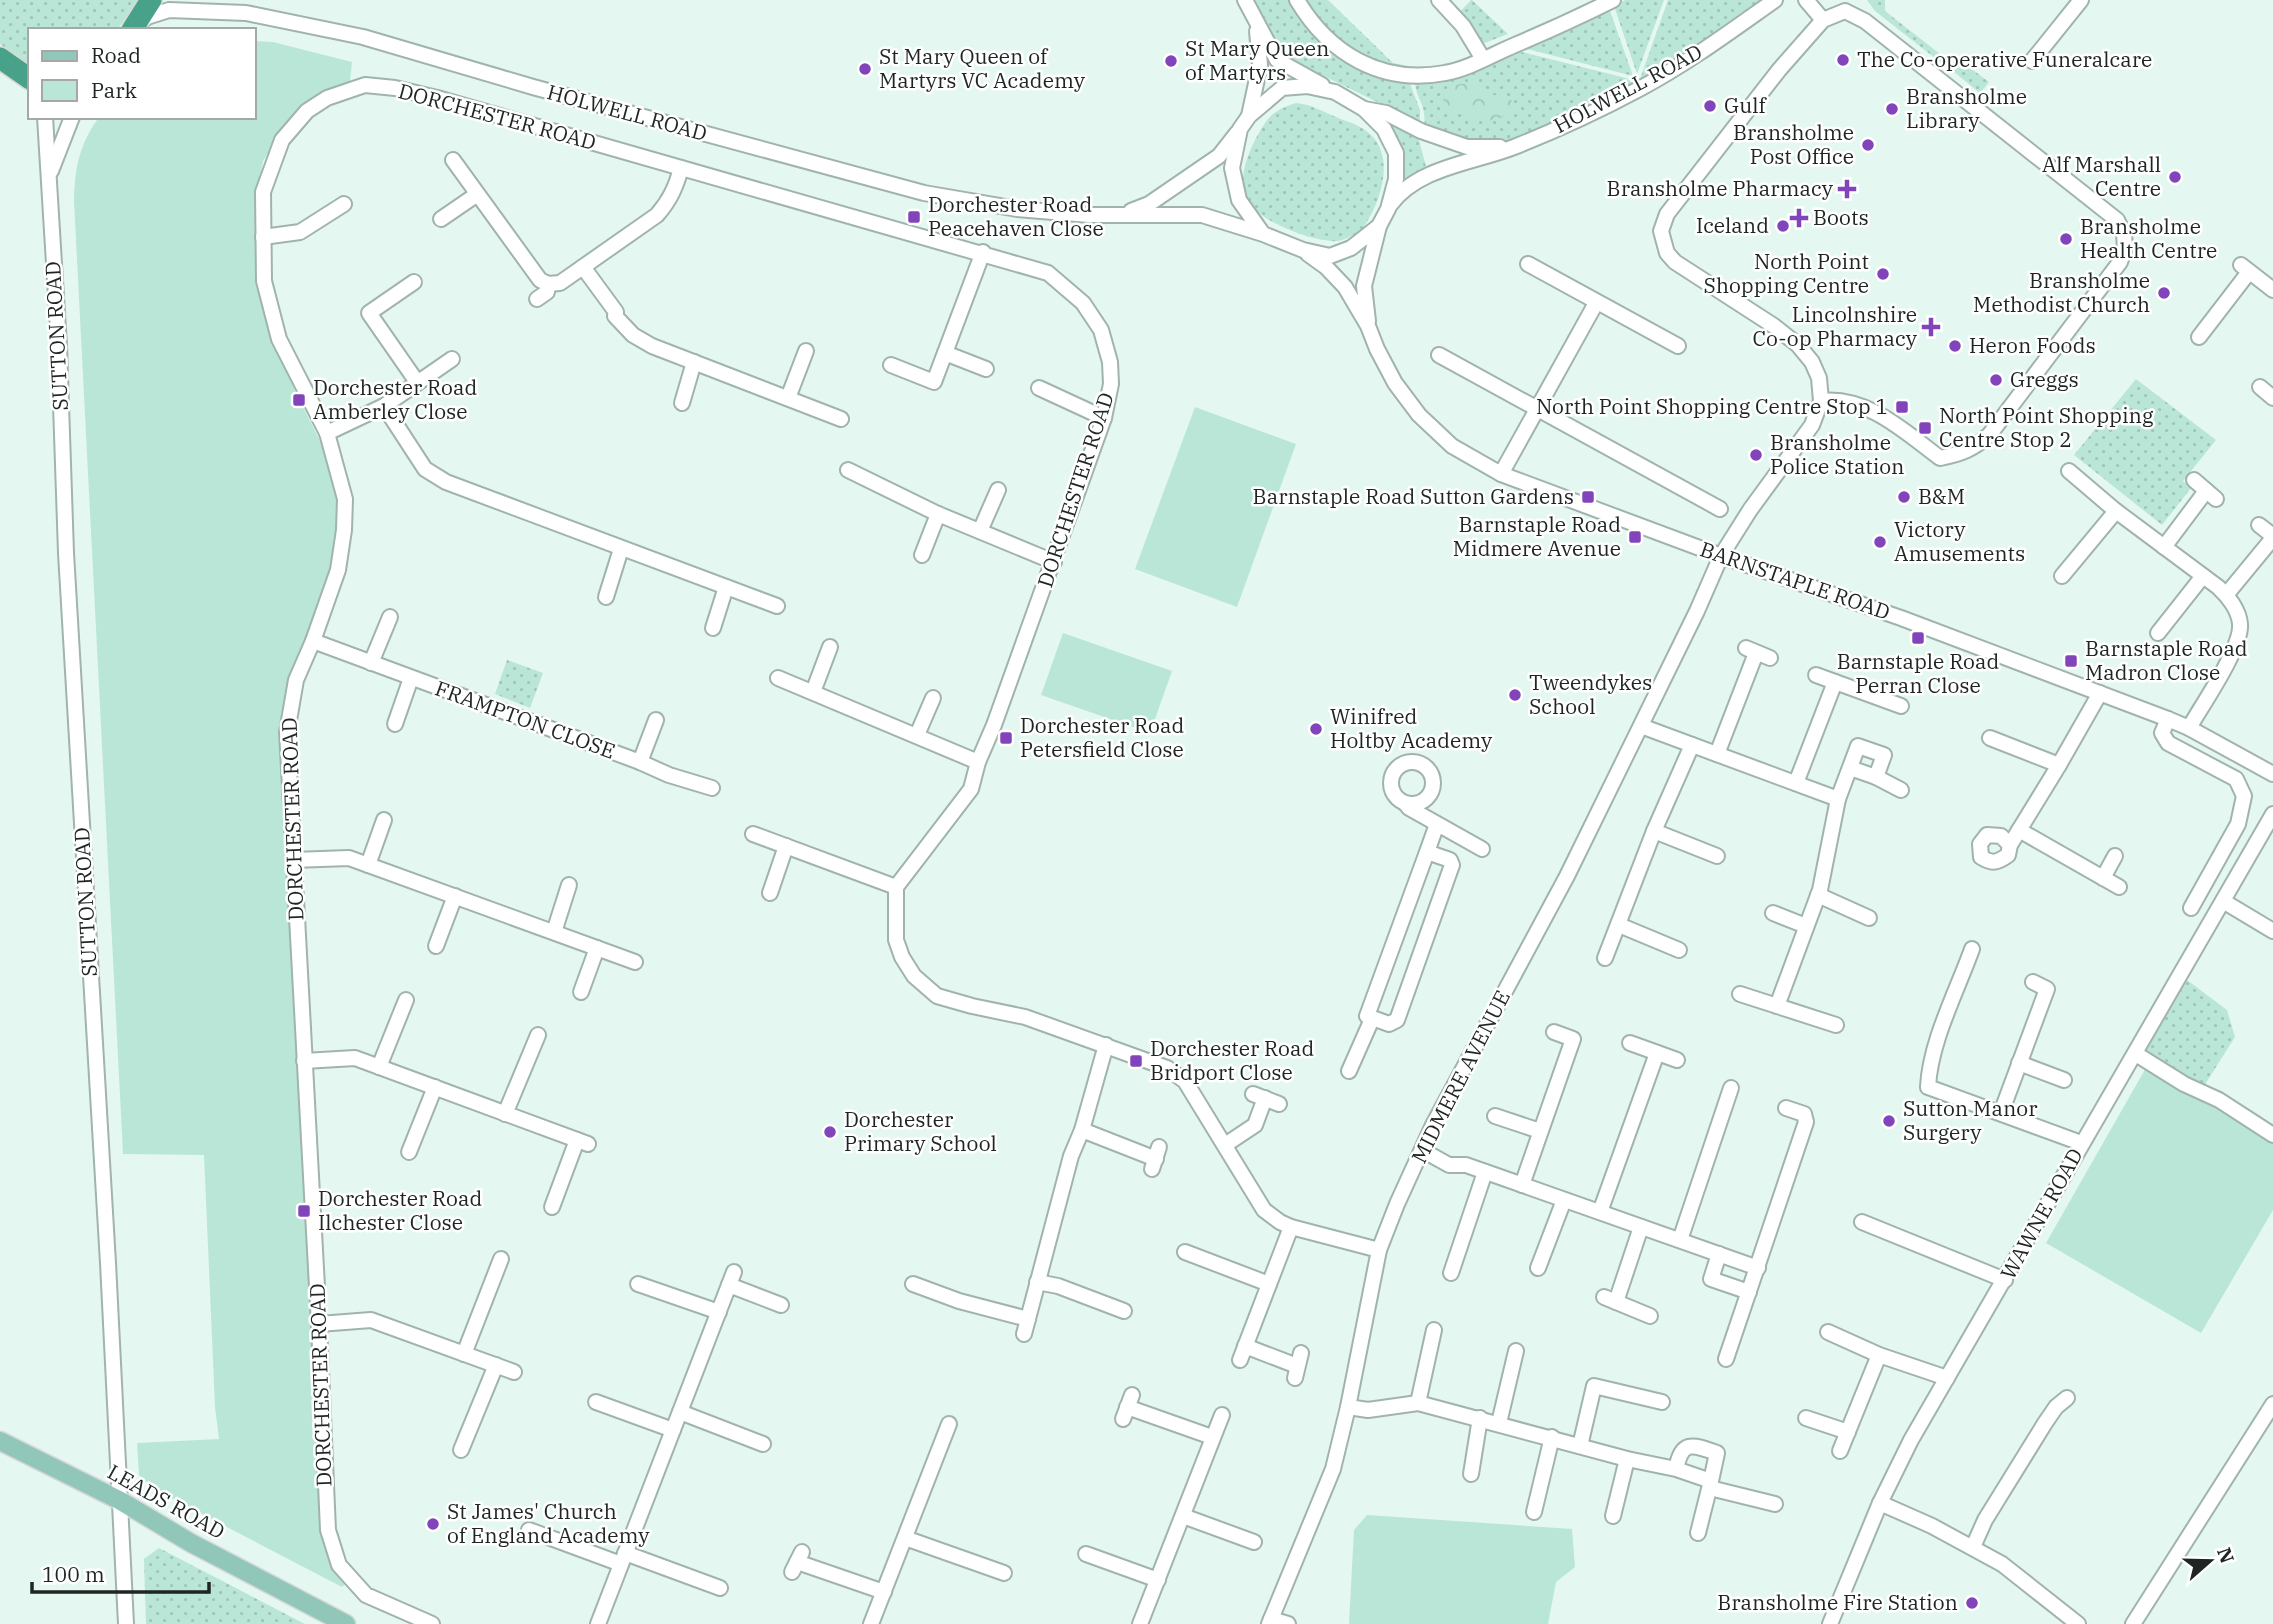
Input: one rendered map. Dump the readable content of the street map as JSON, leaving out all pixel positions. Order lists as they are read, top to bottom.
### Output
{
  "streets": {
    "main road": ["LEADS ROAD"],
    "street": [
      "HOLWELL ROAD",
      "DORCHESTER ROAD",
      "SUTTON ROAD",
      "BARNSTAPLE ROAD",
      "FRAMPTON CLOSE",
      "MIDMERE AVENUE",
      "WAWNE ROAD"
    ]
  },
  "crossings": [
    ["HOLWELL ROAD", "BARNSTAPLE ROAD"],
    ["DORCHESTER ROAD", "FRAMPTON CLOSE"],
    ["SUTTON ROAD", "LEADS ROAD"],
    ["BARNSTAPLE ROAD", "MIDMERE AVENUE"]
  ],
  "places": {
    "other": [
      "The Co-operative Funeralcare",
      "St Mary Queen of Martyrs",
      "St Mary Queen of Martyrs VC Academy",
      "Gulf",
      "Bransholme Library",
      "Bransholme Post Office",
      "Alf Marshall Centre",
      "Iceland",
      "Bransholme Health Centre",
      "North Point Shopping Centre",
      "Bransholme Methodist Church",
      "Heron Foods",
      "Greggs",
      "Bransholme Police Station",
      "B&M",
      "Victory Amusements",
      "Tweendykes School",
      "Winifred Holtby Academy",
      "Sutton Manor Surgery",
      "Dorchester Primary School",
      "St James' Church of England Academy",
      "Bransholme Fire Station"
    ],
    "health": ["Bransholme Pharmacy", "Boots", "Lincolnshire Co-op Pharmacy"],
    "transit": [
      "Dorchester Road Peacehaven Close",
      "Dorchester Road Amberley Close",
      "North Point Shopping Centre Stop 1",
      "North Point Shopping Centre Stop 2",
      "Barnstaple Road Sutton Gardens",
      "Barnstaple Road Midmere Avenue",
      "Barnstaple Road Perran Close",
      "Barnstaple Road Madron Close",
      "Dorchester Road Petersfield Close",
      "Dorchester Road Bridport Close",
      "Dorchester Road Ilchester Close"
    ]
  },
  "legend": ["Road", "Park"],
  "scale_bar": "100 m",
  "north": "right"
}
